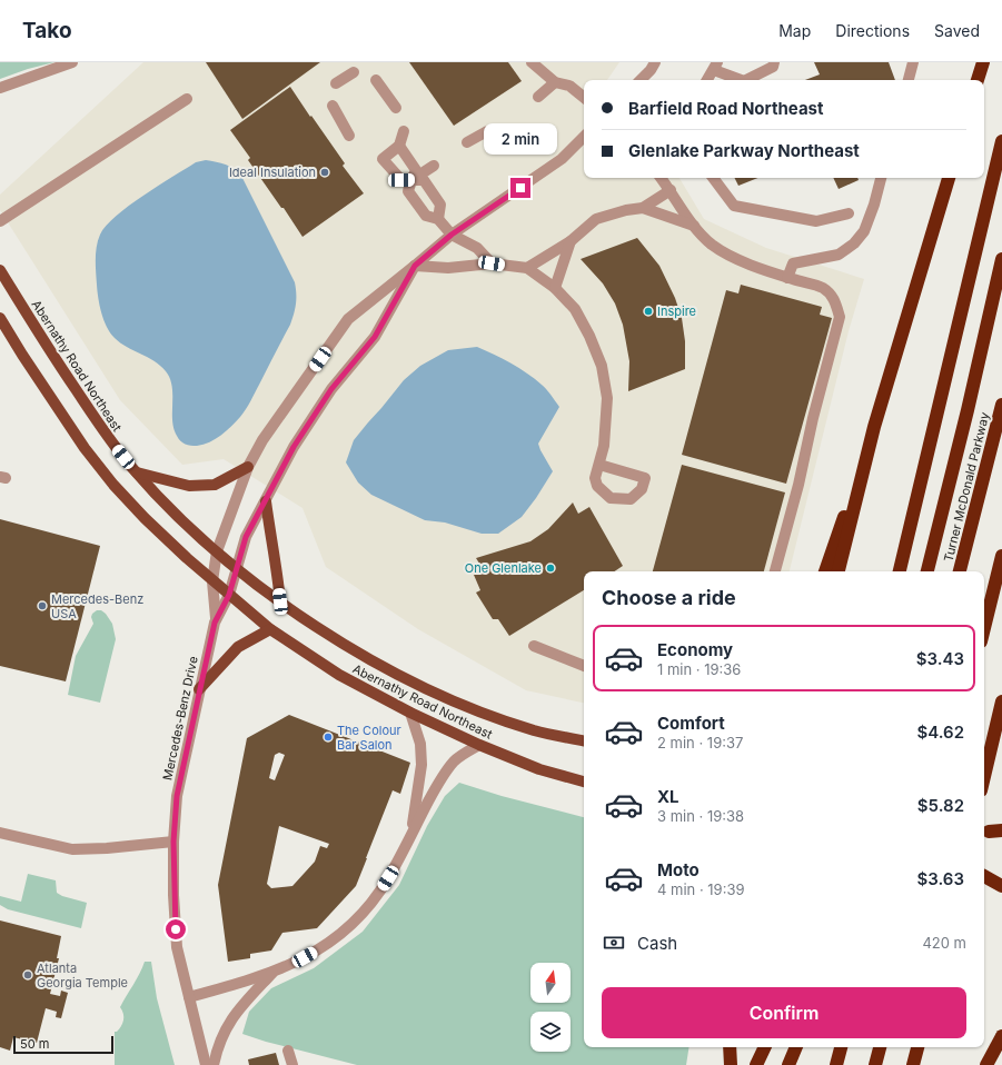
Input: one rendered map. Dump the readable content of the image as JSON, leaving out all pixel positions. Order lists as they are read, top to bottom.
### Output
{
  "streets": {
    "highway": ["Turner McDonald Parkway"],
    "main road": ["Abernathy Road Northeast"],
    "street": ["Mercedes-Benz Drive"]
  },
  "crossings": [
    ["Abernathy Road Northeast", "Mercedes-Benz Drive"]
  ],
  "places": [
    "Ideal Insulation",
    "Inspire",
    "One Glenlake",
    "Mercedes-Benz USA",
    "The Colour Bar Salon",
    "Atlanta Georgia Temple"
  ],
  "scale_bar": "50 m",
  "north": "top",
  "page": {
    "header": "Tako",
    "nav": ["Map", "Directions", "Saved"],
    "banner": ["Barfield Road Northeast", "Glenlake Parkway Northeast"],
    "bubble": "2 min",
    "heading": "Choose a ride",
    "list": [
      {
        "name": "Economy",
        "note": "1 min · 19:36",
        "value": "$3.43"
      },
      {
        "name": "Comfort",
        "note": "2 min · 19:37",
        "value": "$4.62"
      },
      {
        "name": "XL",
        "note": "3 min · 19:38",
        "value": "$5.82"
      },
      {
        "name": "Moto",
        "note": "4 min · 19:39",
        "value": "$3.63"
      }
    ],
    "pay": ["Cash", "420 m"],
    "buttons": "Confirm",
    "scale": "50 m"
  }
}
